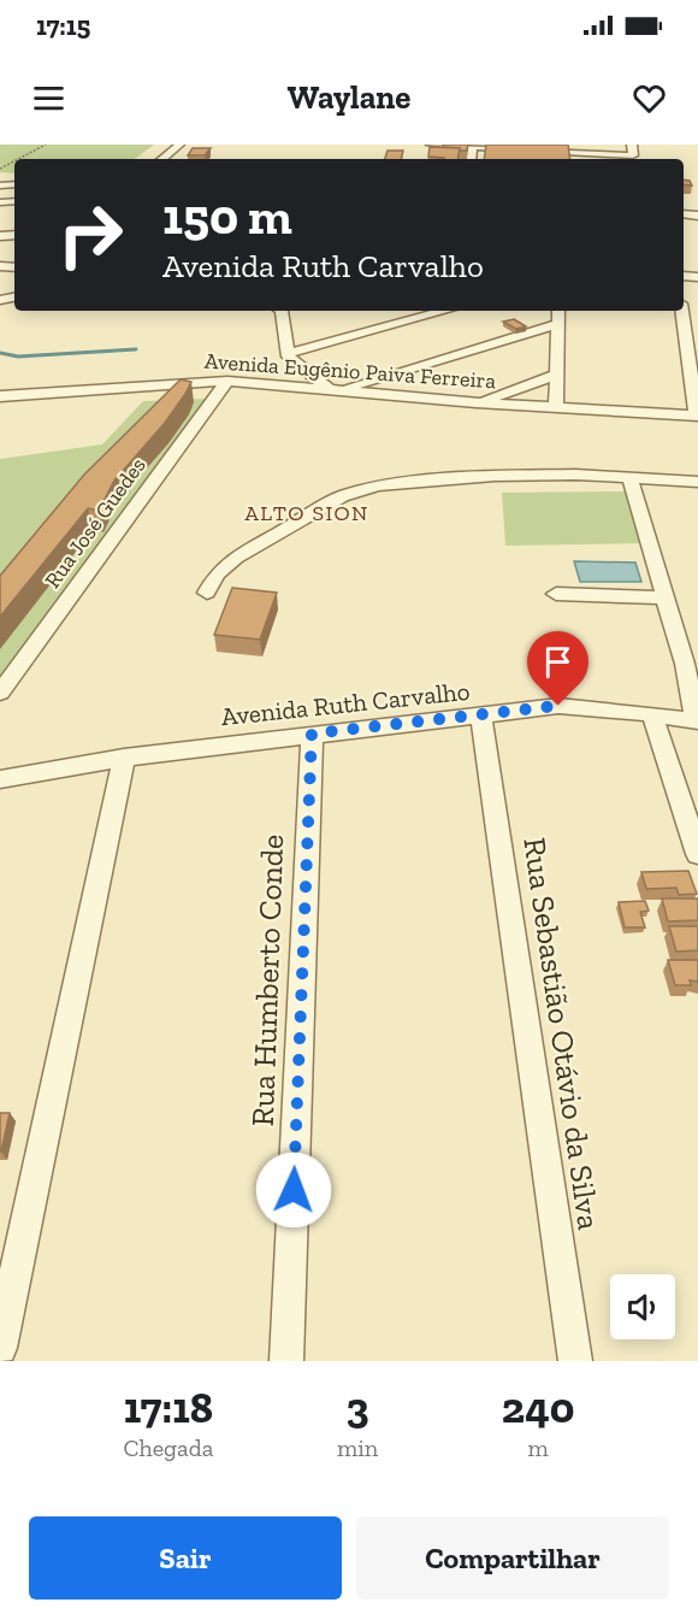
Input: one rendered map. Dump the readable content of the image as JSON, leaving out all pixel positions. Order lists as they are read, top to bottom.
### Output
{
  "streets": {
    "street": [
      "Avenida Eugênio Paiva Ferreira",
      "Rua José Guedes",
      "Avenida Ruth Carvalho",
      "Rua Humberto Conde",
      "Rua Sebastião Otávio da Silva"
    ]
  },
  "crossings": [
    ["Avenida Eugênio Paiva Ferreira", "Rua José Guedes"],
    ["Avenida Ruth Carvalho", "Rua Humberto Conde"],
    ["Avenida Ruth Carvalho", "Rua Sebastião Otávio da Silva"]
  ],
  "districts": ["ALTO SION"],
  "page": {
    "status": "17:15",
    "header": "Waylane",
    "turn": ["150 m", "Avenida Ruth Carvalho"],
    "eta": [
      "17:18",
      "Chegada",
      "3",
      "min",
      "240",
      "m"
    ],
    "buttons": ["Sair", "Compartilhar"]
  }
}
